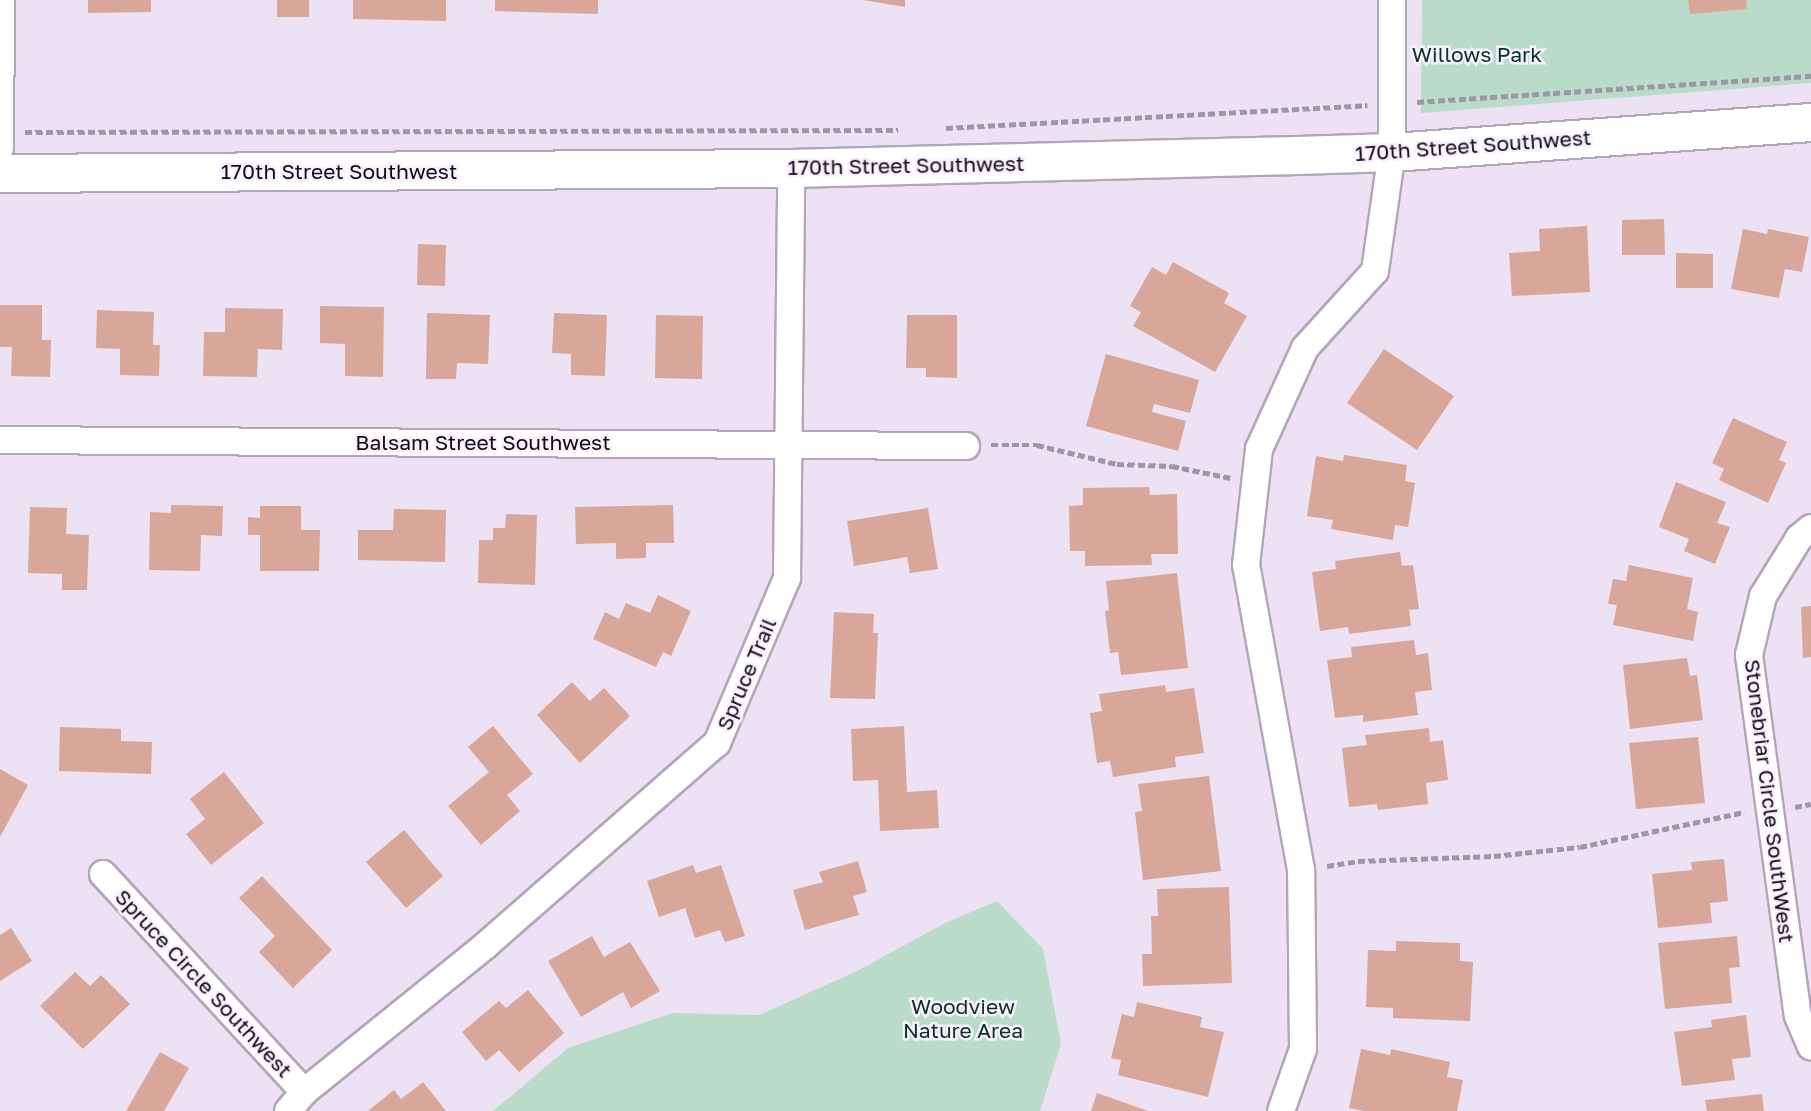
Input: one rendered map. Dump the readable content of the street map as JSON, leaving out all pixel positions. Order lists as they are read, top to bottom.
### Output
{
  "streets": {
    "street": [
      "170th Street Southwest",
      "Balsam Street Southwest",
      "Spruce Trail",
      "Stonebriar Circle SouthWest",
      "Spruce Circle Southwest"
    ]
  },
  "crossings": [
    ["170th Street Southwest", "Spruce Trail"],
    ["Balsam Street Southwest", "Spruce Trail"],
    ["Spruce Trail", "Spruce Circle Southwest"]
  ],
  "parks": ["Willows Park", "Woodview Nature Area"]
}
